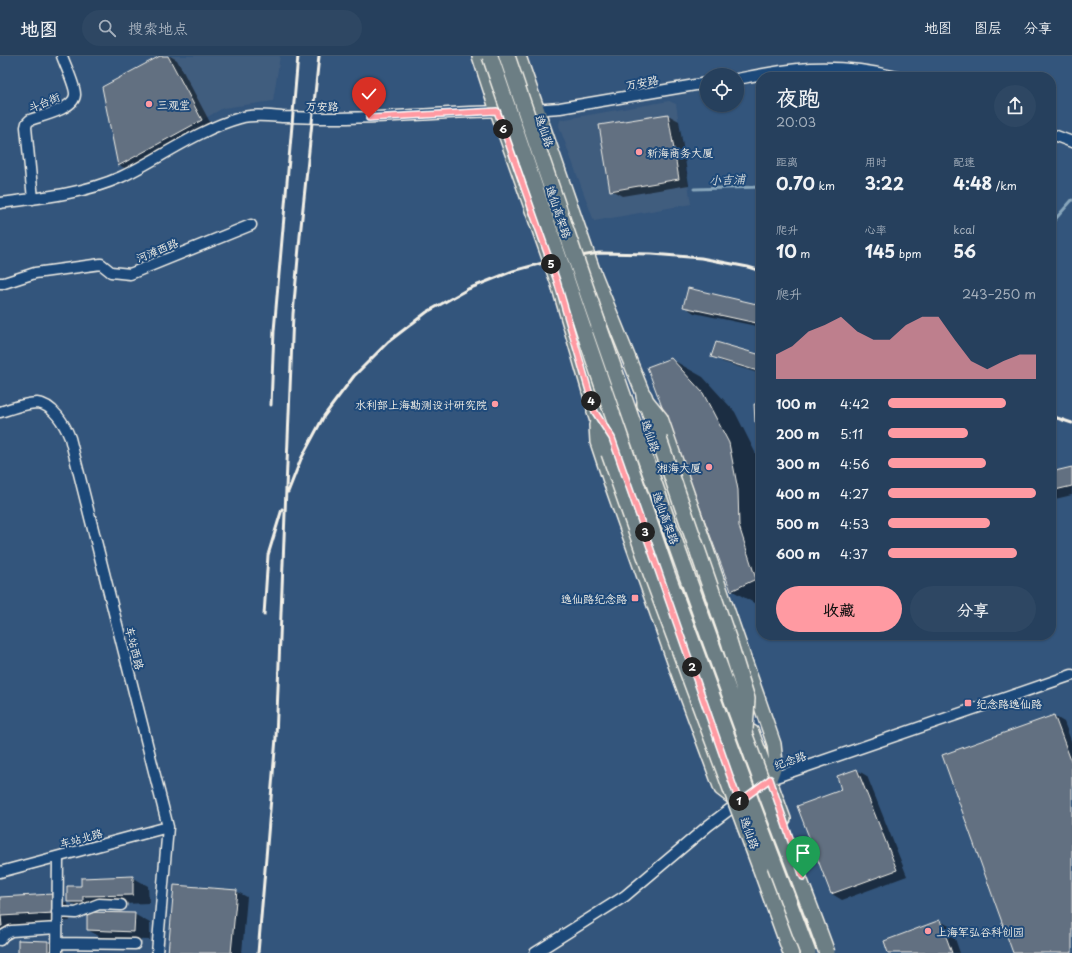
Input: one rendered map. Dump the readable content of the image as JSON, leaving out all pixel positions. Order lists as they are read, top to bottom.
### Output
{
  "streets": {
    "highway": ["逸仙高架路"],
    "main road": ["逸仙路"],
    "street": [
      "万安路",
      "斗台街",
      "河滩西路",
      "车站西路",
      "纪念路",
      "车站北路"
    ]
  },
  "crossings": [
    ["万安路", "斗台街"],
    ["万安路", "逸仙路"],
    ["逸仙路", "逸仙高架路"],
    ["逸仙路", "纪念路"],
    ["车站西路", "车站北路"]
  ],
  "water": ["小吉浦"],
  "places": {
    "other": [
      "三观堂",
      "新海商务大厦",
      "水利部上海勘测设计研究院",
      "湘海大厦",
      "上海军弘谷科创园"
    ],
    "transit": ["逸仙路纪念路", "纪念路逸仙路"]
  },
  "page": {
    "header": "地图",
    "search": "搜索地点",
    "nav": ["地图", "图层", "分享"],
    "heading": ["夜跑", "20:03"],
    "pins": [
      "6",
      "5",
      "4",
      "3",
      "2",
      "1"
    ],
    "stats": [
      ["距离", "0.70 km"],
      ["用时", "3:22"],
      ["配速", "4:48 /km"],
      ["爬升", "10 m"],
      ["心率", "145 bpm"],
      ["kcal", "56"]
    ],
    "chart": ["爬升", "243–250 m"],
    "list": [
      {
        "name": "100 m",
        "note": "4:42"
      },
      {
        "name": "200 m",
        "note": "5:11"
      },
      {
        "name": "300 m",
        "note": "4:56"
      },
      {
        "name": "400 m",
        "note": "4:27"
      },
      {
        "name": "500 m",
        "note": "4:53"
      },
      {
        "name": "600 m",
        "note": "4:37"
      }
    ],
    "buttons": ["收藏", "分享"]
  }
}
